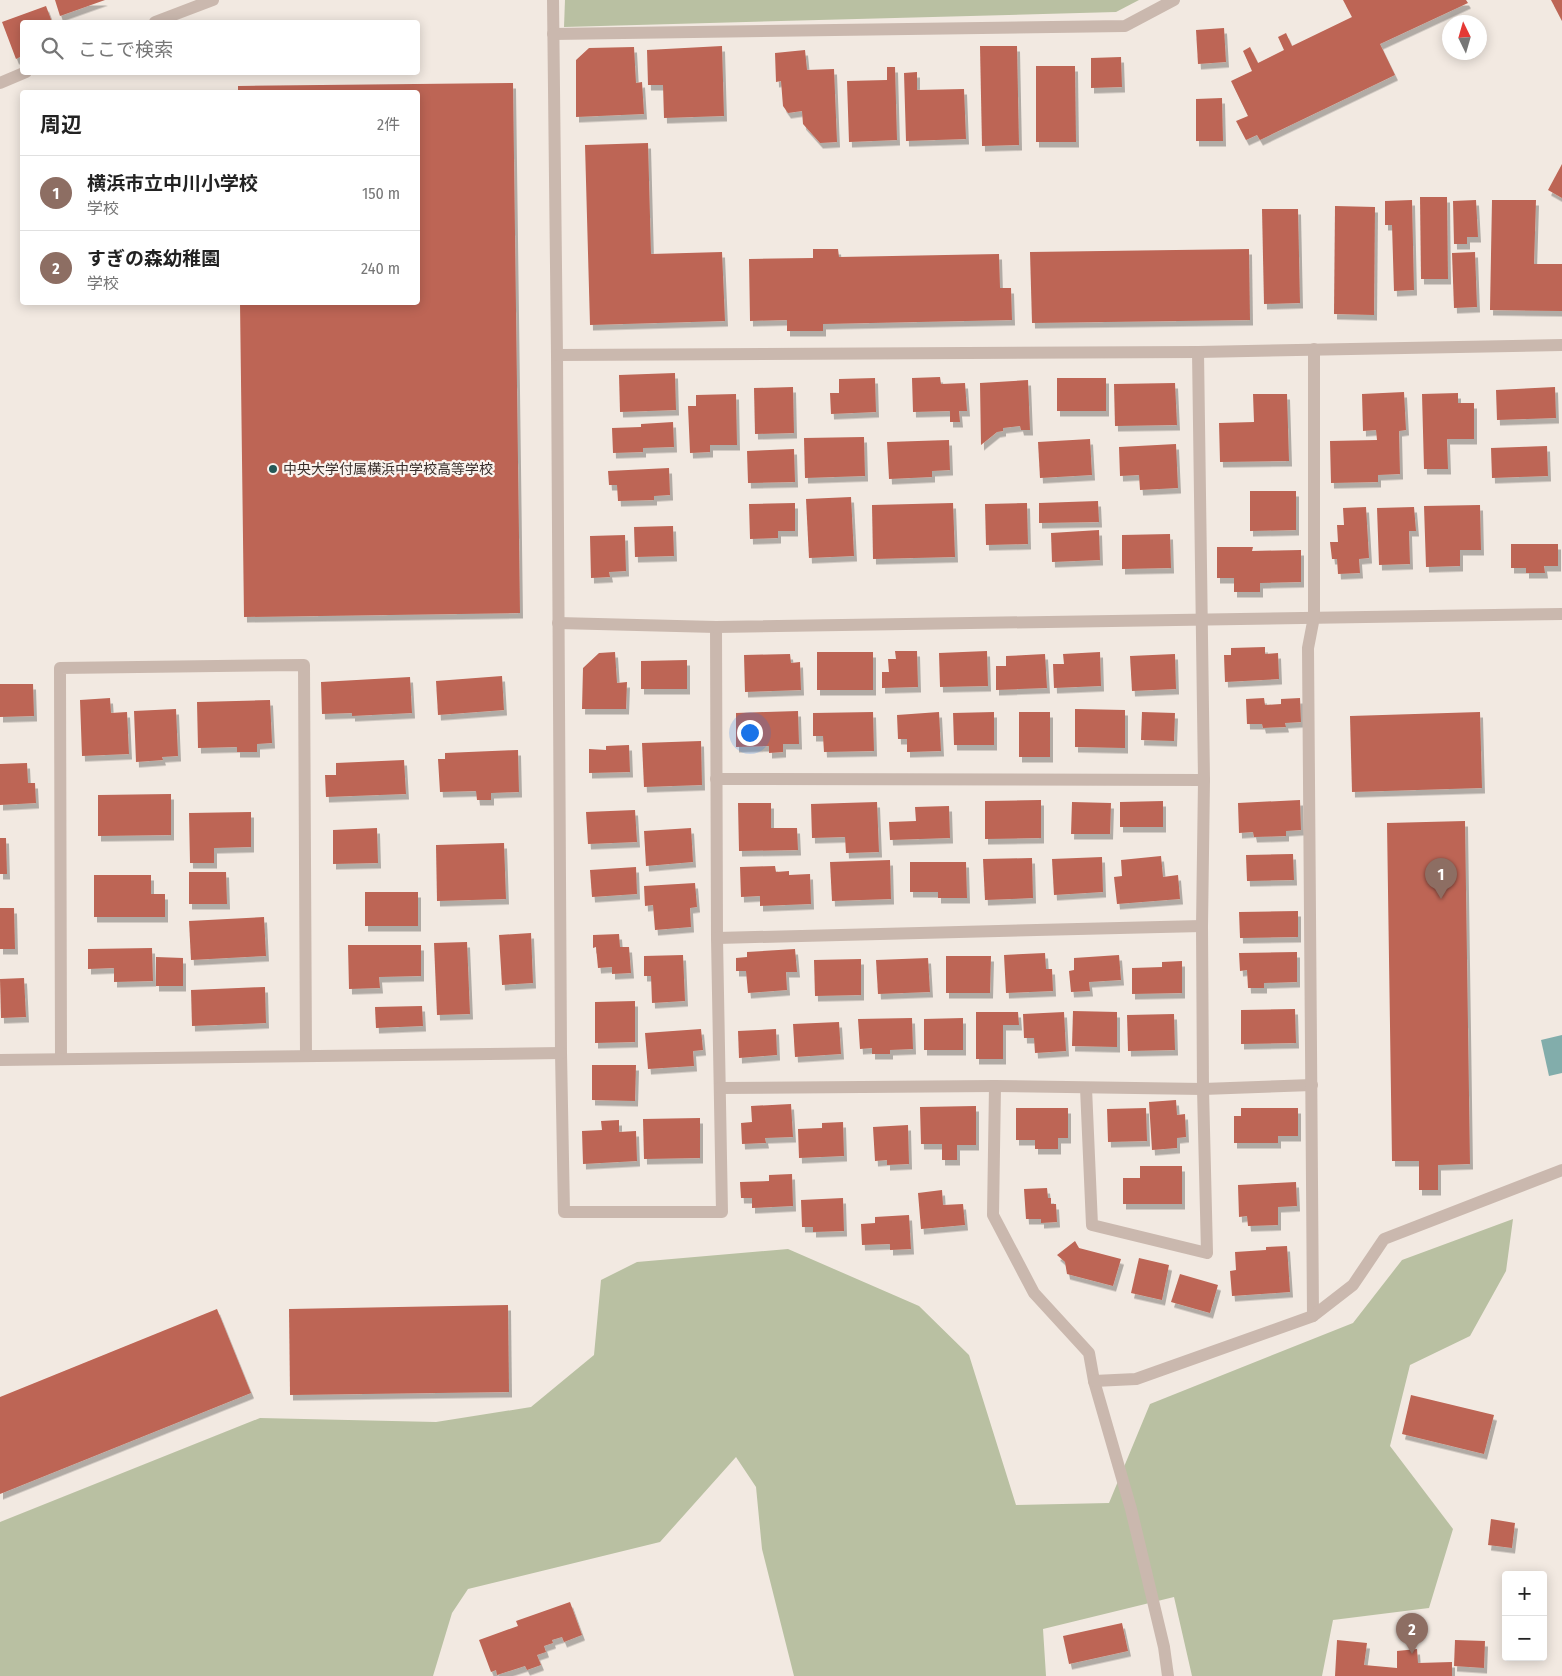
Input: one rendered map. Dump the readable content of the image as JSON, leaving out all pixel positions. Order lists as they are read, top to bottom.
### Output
{
  "places": ["中央大学付属横浜中学校高等学校"],
  "north": "top",
  "page": {
    "search": "ここで検索",
    "heading": ["周辺", "2件"],
    "list": [
      {
        "mark": "1",
        "name": "横浜市立中川小学校",
        "note": "学校",
        "value": "150 m"
      },
      {
        "mark": "2",
        "name": "すぎの森幼稚園",
        "note": "学校",
        "value": "240 m"
      }
    ],
    "pins": ["1", "2"],
    "map_buttons": ["+", "−"]
  }
}
